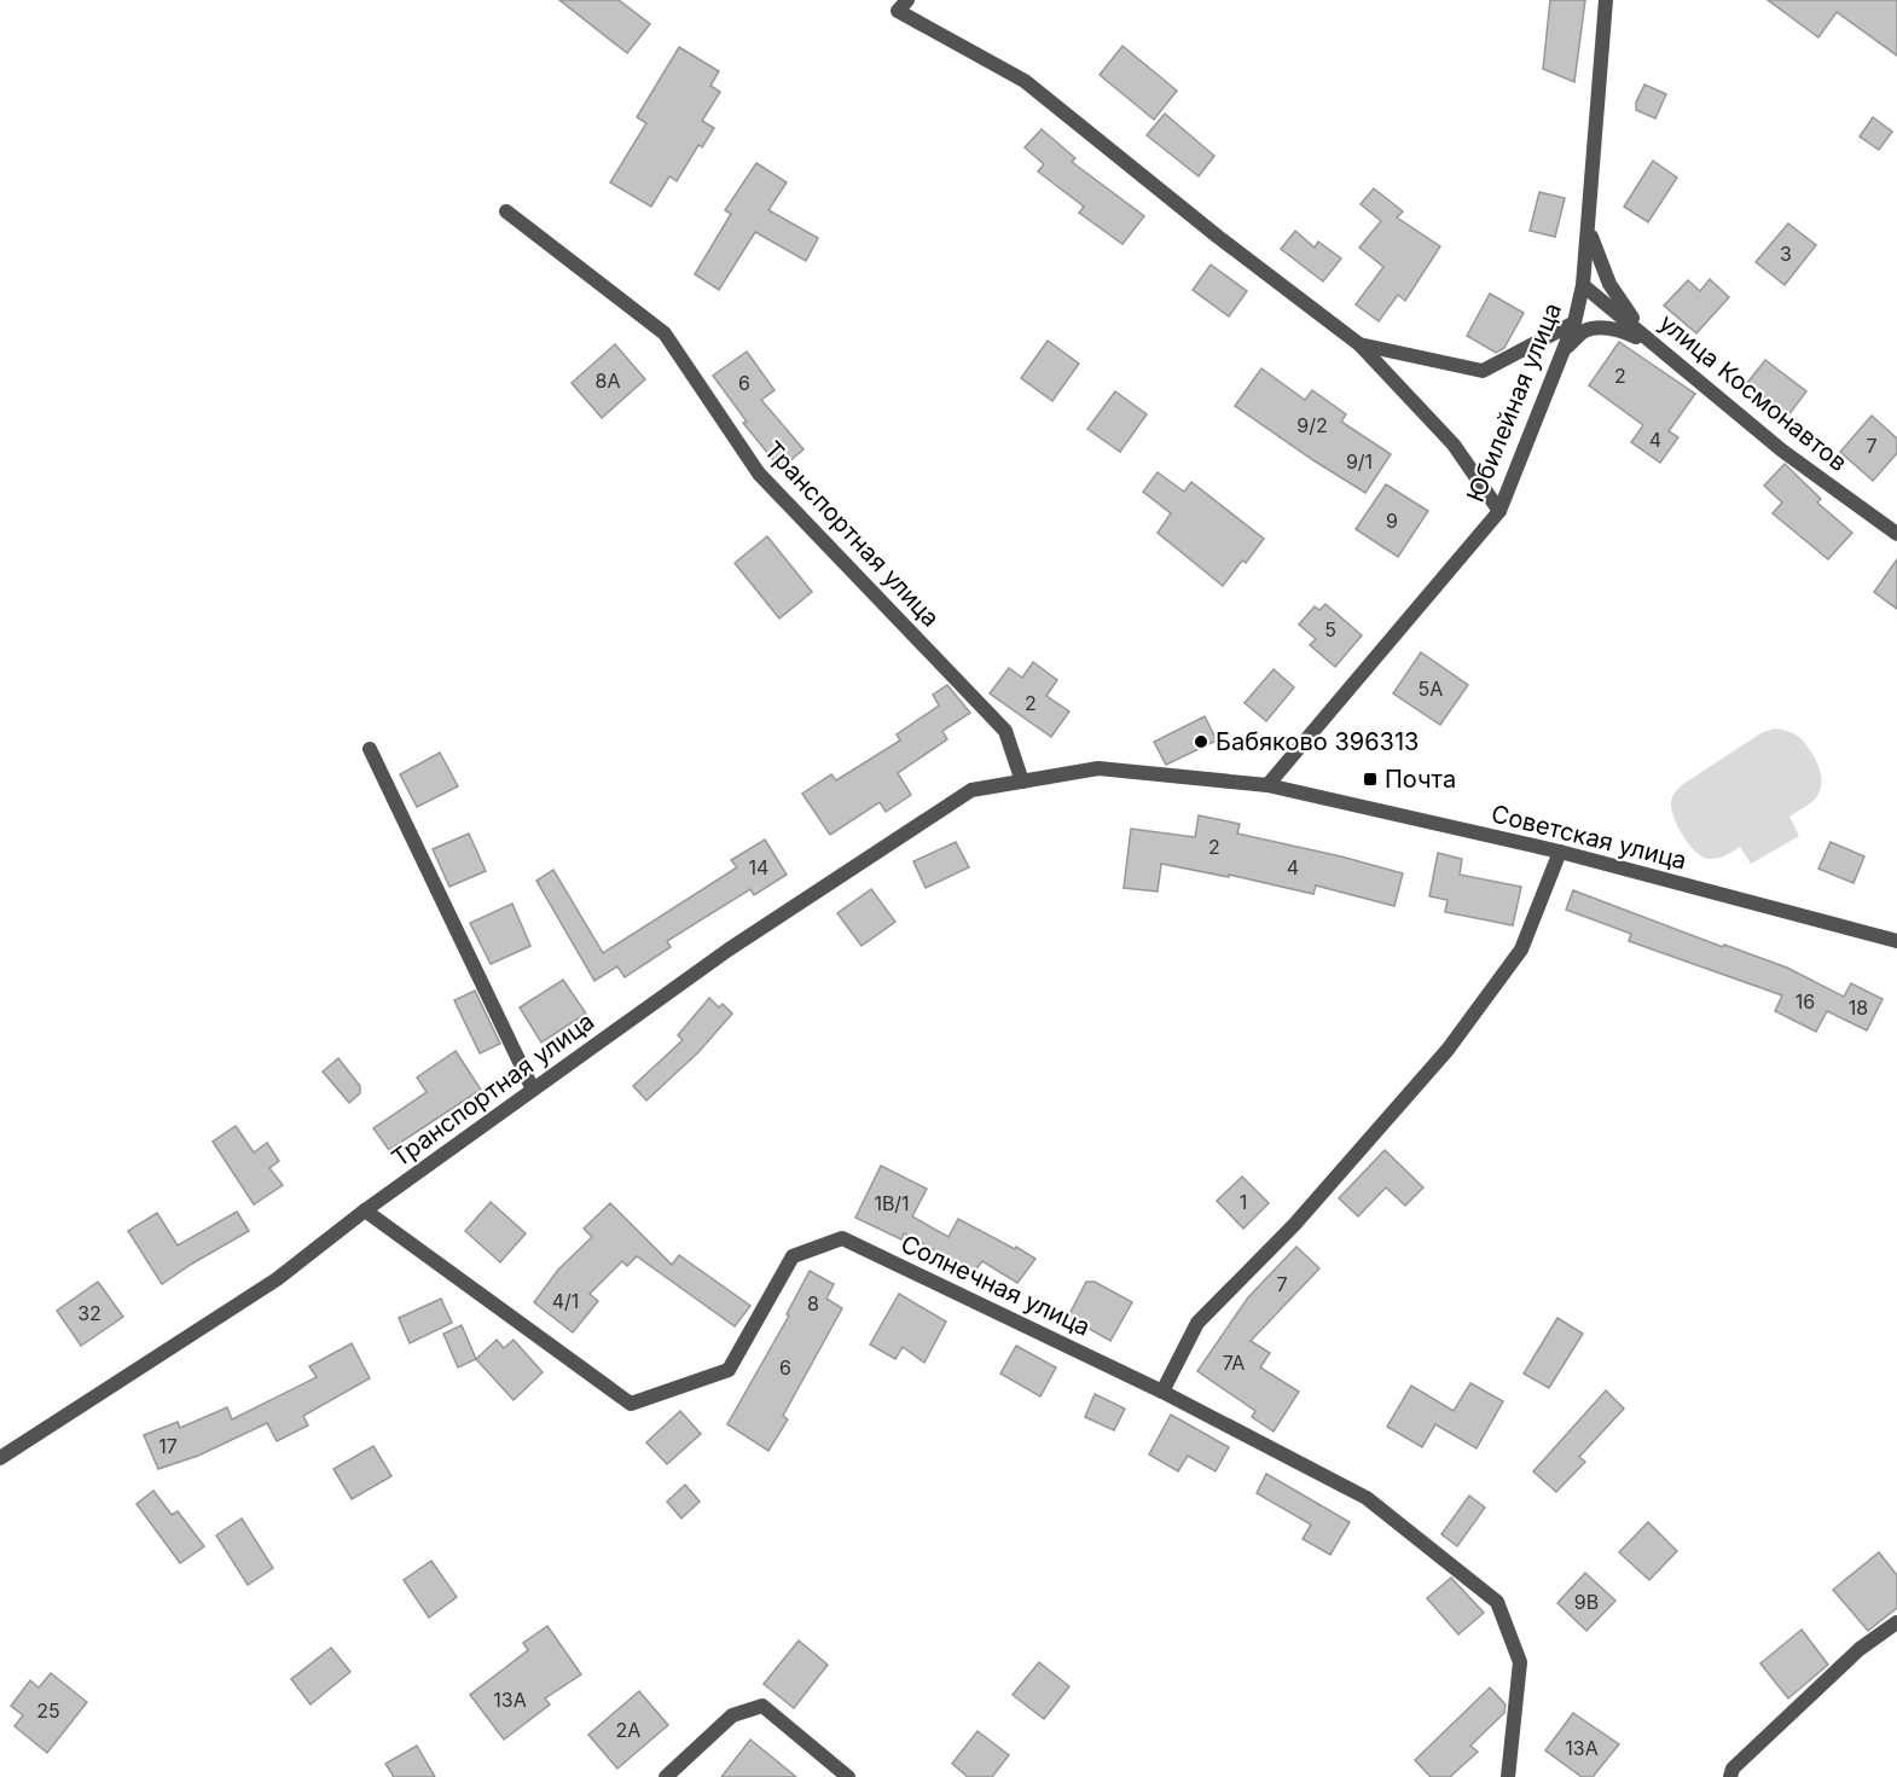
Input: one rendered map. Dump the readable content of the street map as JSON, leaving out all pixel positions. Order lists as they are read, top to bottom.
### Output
{
  "streets": {
    "street": [
      "улица Космонавтов",
      "Юбилейная улица",
      "Транспортная улица",
      "Советская улица",
      "Солнечная улица"
    ]
  },
  "crossings": [
    ["улица Космонавтов", "Юбилейная улица"],
    ["Юбилейная улица", "Транспортная улица"],
    ["Юбилейная улица", "Советская улица"],
    ["Транспортная улица", "Советская улица"],
    ["Транспортная улица", "Солнечная улица"]
  ],
  "places": {
    "other": ["Бабяково 396313"],
    "transit": ["Почта"]
  },
  "house_numbers": [
    "3",
    "2",
    "8А",
    "6",
    "9/2",
    "4",
    "7",
    "9/1",
    "9",
    "5",
    "5А",
    "2",
    "2",
    "14",
    "4",
    "16",
    "18",
    "1",
    "1В/1",
    "7",
    "4/1",
    "8",
    "32",
    "7А",
    "6",
    "17",
    "9В",
    "13А",
    "25",
    "2А",
    "13А"
  ]
}
